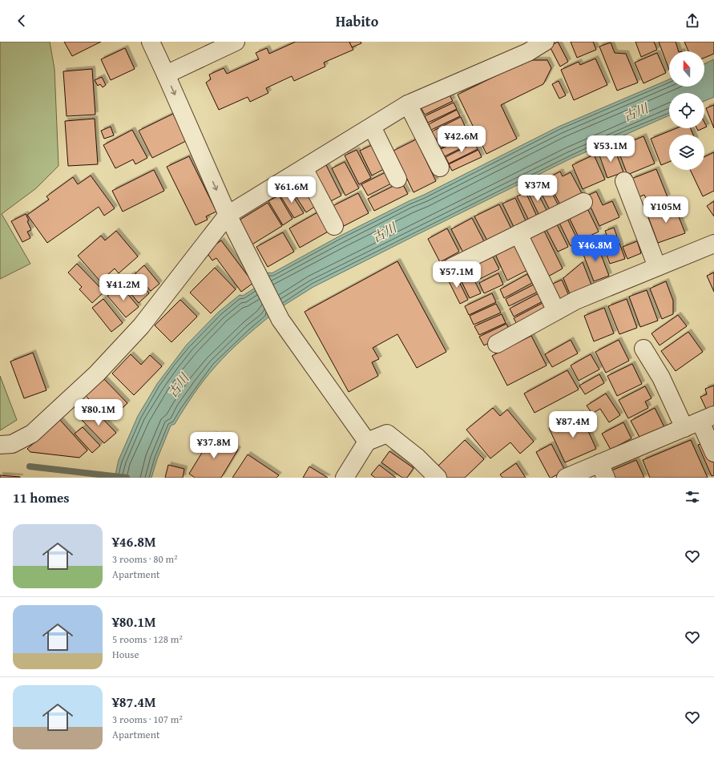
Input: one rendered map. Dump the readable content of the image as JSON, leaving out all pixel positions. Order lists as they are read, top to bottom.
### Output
{
  "water": ["古川"],
  "north": "top",
  "page": {
    "header": "Habito",
    "price": [
      "¥42.6M",
      "¥53.1M",
      "¥37M",
      "¥61.6M",
      "¥105M",
      "¥46.8M",
      "¥57.1M",
      "¥41.2M",
      "¥80.1M",
      "¥87.4M",
      "¥37.8M"
    ],
    "heading": "11 homes",
    "list": [
      {
        "name": "¥46.8M",
        "note": "3 rooms · 80 m² · Apartment"
      },
      {
        "name": "¥80.1M",
        "note": "5 rooms · 128 m² · House"
      },
      {
        "name": "¥87.4M",
        "note": "3 rooms · 107 m² · Apartment"
      }
    ]
  }
}
